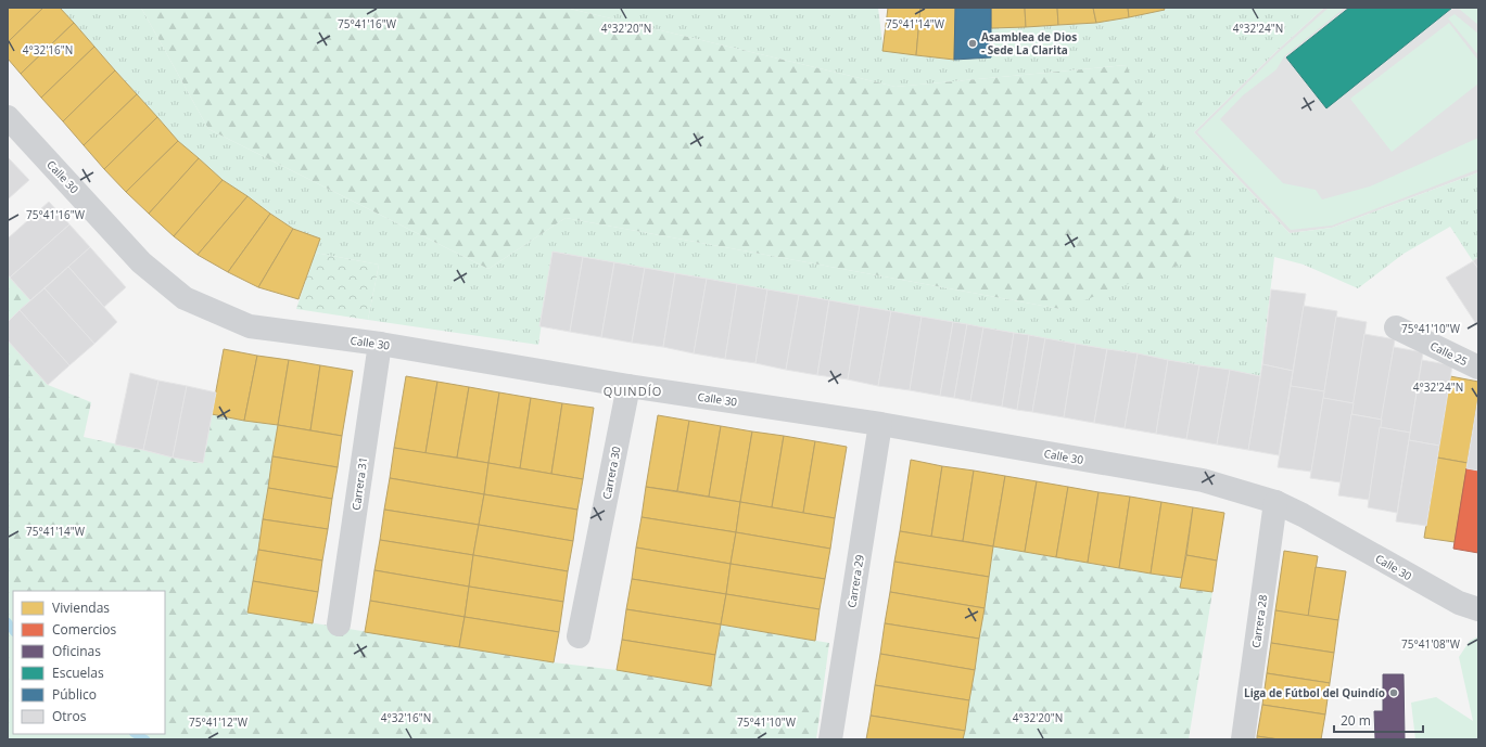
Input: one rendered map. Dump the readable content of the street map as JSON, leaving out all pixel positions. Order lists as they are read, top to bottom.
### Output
{
  "streets": {
    "street": [
      "Calle 30",
      "Calle 25",
      "Carrera 30",
      "Carrera 31",
      "Carrera 29",
      "Carrera 28"
    ]
  },
  "crossings": [
    ["Calle 30", "Carrera 30"],
    ["Calle 30", "Carrera 31"],
    ["Calle 30", "Carrera 29"],
    ["Calle 30", "Carrera 28"]
  ],
  "districts": ["QUINDÍO"],
  "places": ["Asamblea de Dios - Sede La Clarita", "Liga de Fútbol del Quindío"],
  "legend": [
    "Viviendas",
    "Comercios",
    "Oficinas",
    "Escuelas",
    "Público",
    "Otros"
  ],
  "scale_bar": "20 m",
  "coordinates": [
    "75°41'16\"W",
    "75°41'14\"W",
    "4°32'24\"N",
    "4°32'20\"N",
    "4°32'16\"N",
    "75°41'10\"W",
    "75°41'08\"W",
    "75°41'12\"W"
  ]
}
